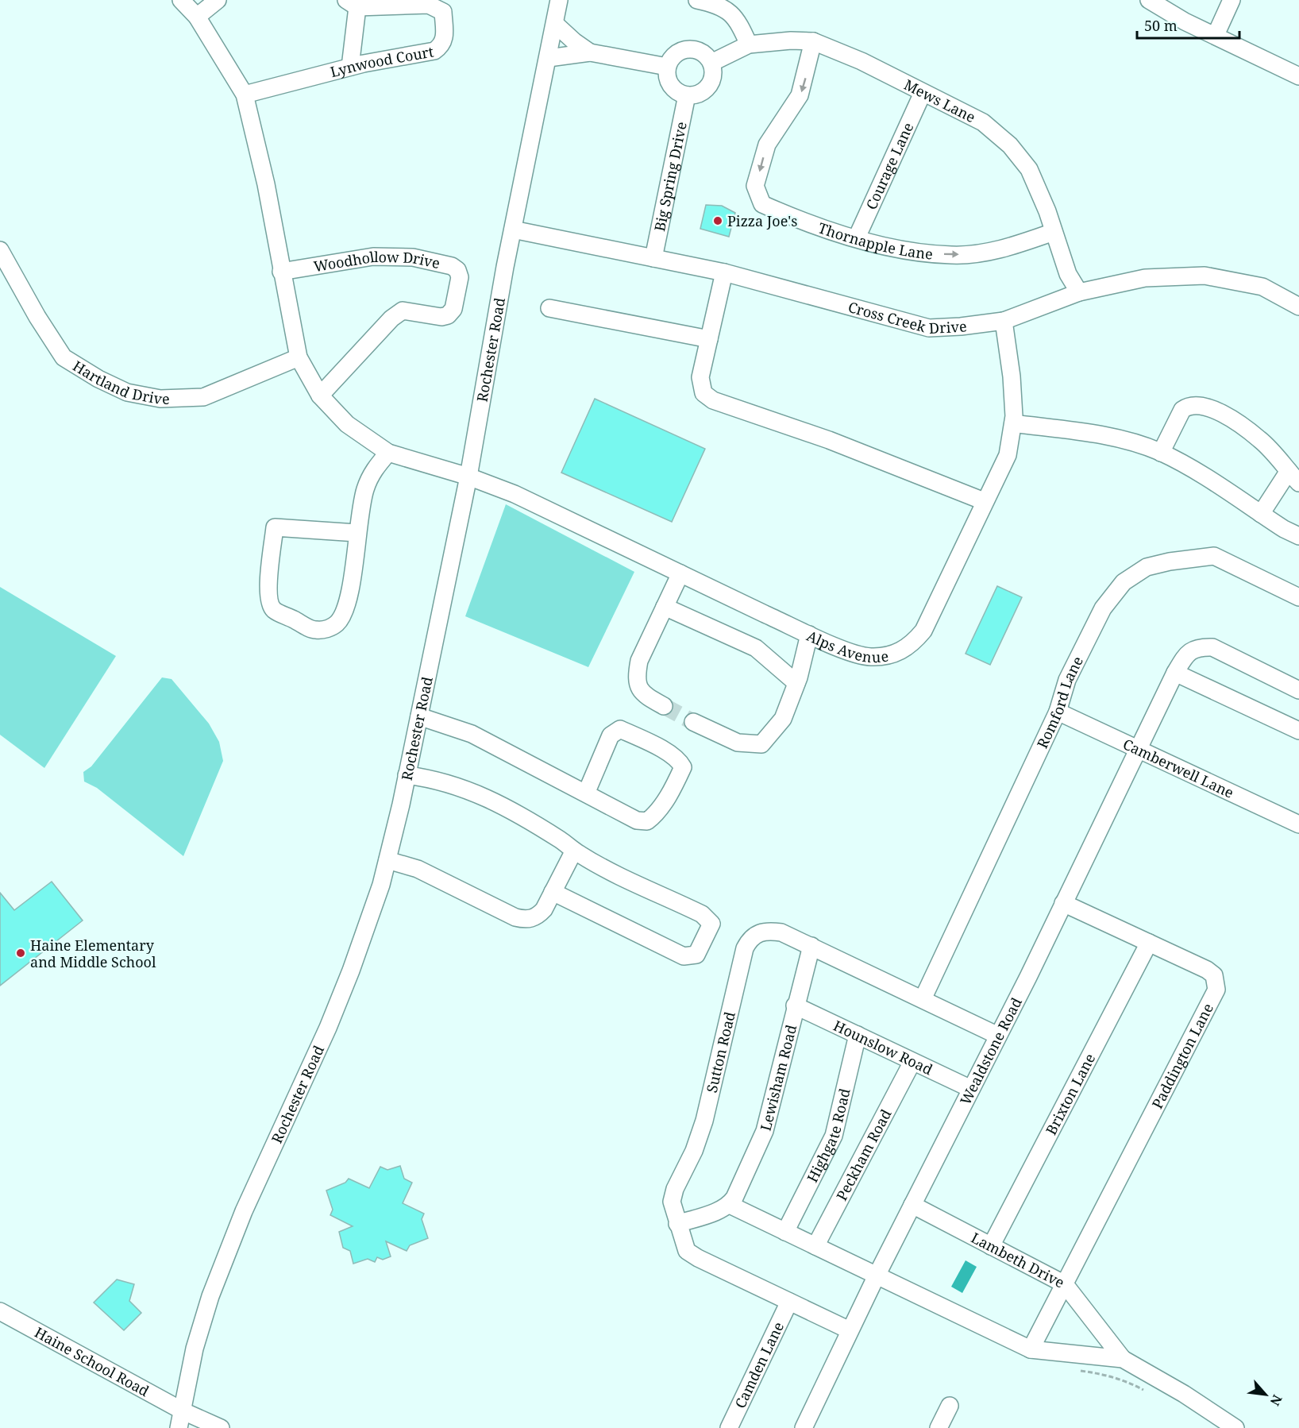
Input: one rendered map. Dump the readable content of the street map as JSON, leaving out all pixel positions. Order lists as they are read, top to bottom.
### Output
{
  "streets": {
    "street": [
      "Lynwood Court",
      "Mews Lane",
      "Courage Lane",
      "Big Spring Drive",
      "Thornapple Lane",
      "Woodhollow Drive",
      "Cross Creek Drive",
      "Rochester Road",
      "Hartland Drive",
      "Alps Avenue",
      "Romford Lane",
      "Camberwell Lane",
      "Hounslow Road",
      "Wealdstone Road",
      "Sutton Road",
      "Paddington Lane",
      "Lewisham Road",
      "Brixton Lane",
      "Highgate Road",
      "Peckham Road",
      "Lambeth Drive",
      "Haine School Road",
      "Camden Lane"
    ]
  },
  "crossings": [
    ["Mews Lane", "Courage Lane"],
    ["Mews Lane", "Big Spring Drive"],
    ["Mews Lane", "Thornapple Lane"],
    ["Mews Lane", "Cross Creek Drive"],
    ["Courage Lane", "Thornapple Lane"],
    ["Big Spring Drive", "Cross Creek Drive"],
    ["Cross Creek Drive", "Rochester Road"],
    ["Cross Creek Drive", "Alps Avenue"],
    ["Rochester Road", "Alps Avenue"],
    ["Rochester Road", "Haine School Road"],
    ["Romford Lane", "Camberwell Lane"],
    ["Romford Lane", "Sutton Road"],
    ["Camberwell Lane", "Wealdstone Road"],
    ["Hounslow Road", "Wealdstone Road"],
    ["Hounslow Road", "Lewisham Road"],
    ["Hounslow Road", "Highgate Road"],
    ["Hounslow Road", "Peckham Road"],
    ["Wealdstone Road", "Sutton Road"],
    ["Wealdstone Road", "Paddington Lane"],
    ["Wealdstone Road", "Lambeth Drive"],
    ["Sutton Road", "Lewisham Road"],
    ["Sutton Road", "Camden Lane"],
    ["Paddington Lane", "Brixton Lane"],
    ["Paddington Lane", "Lambeth Drive"],
    ["Brixton Lane", "Lambeth Drive"]
  ],
  "places": ["Pizza Joe's", "Haine Elementary and Middle School"],
  "scale_bar": "50 m",
  "north": "bottom right"
}
